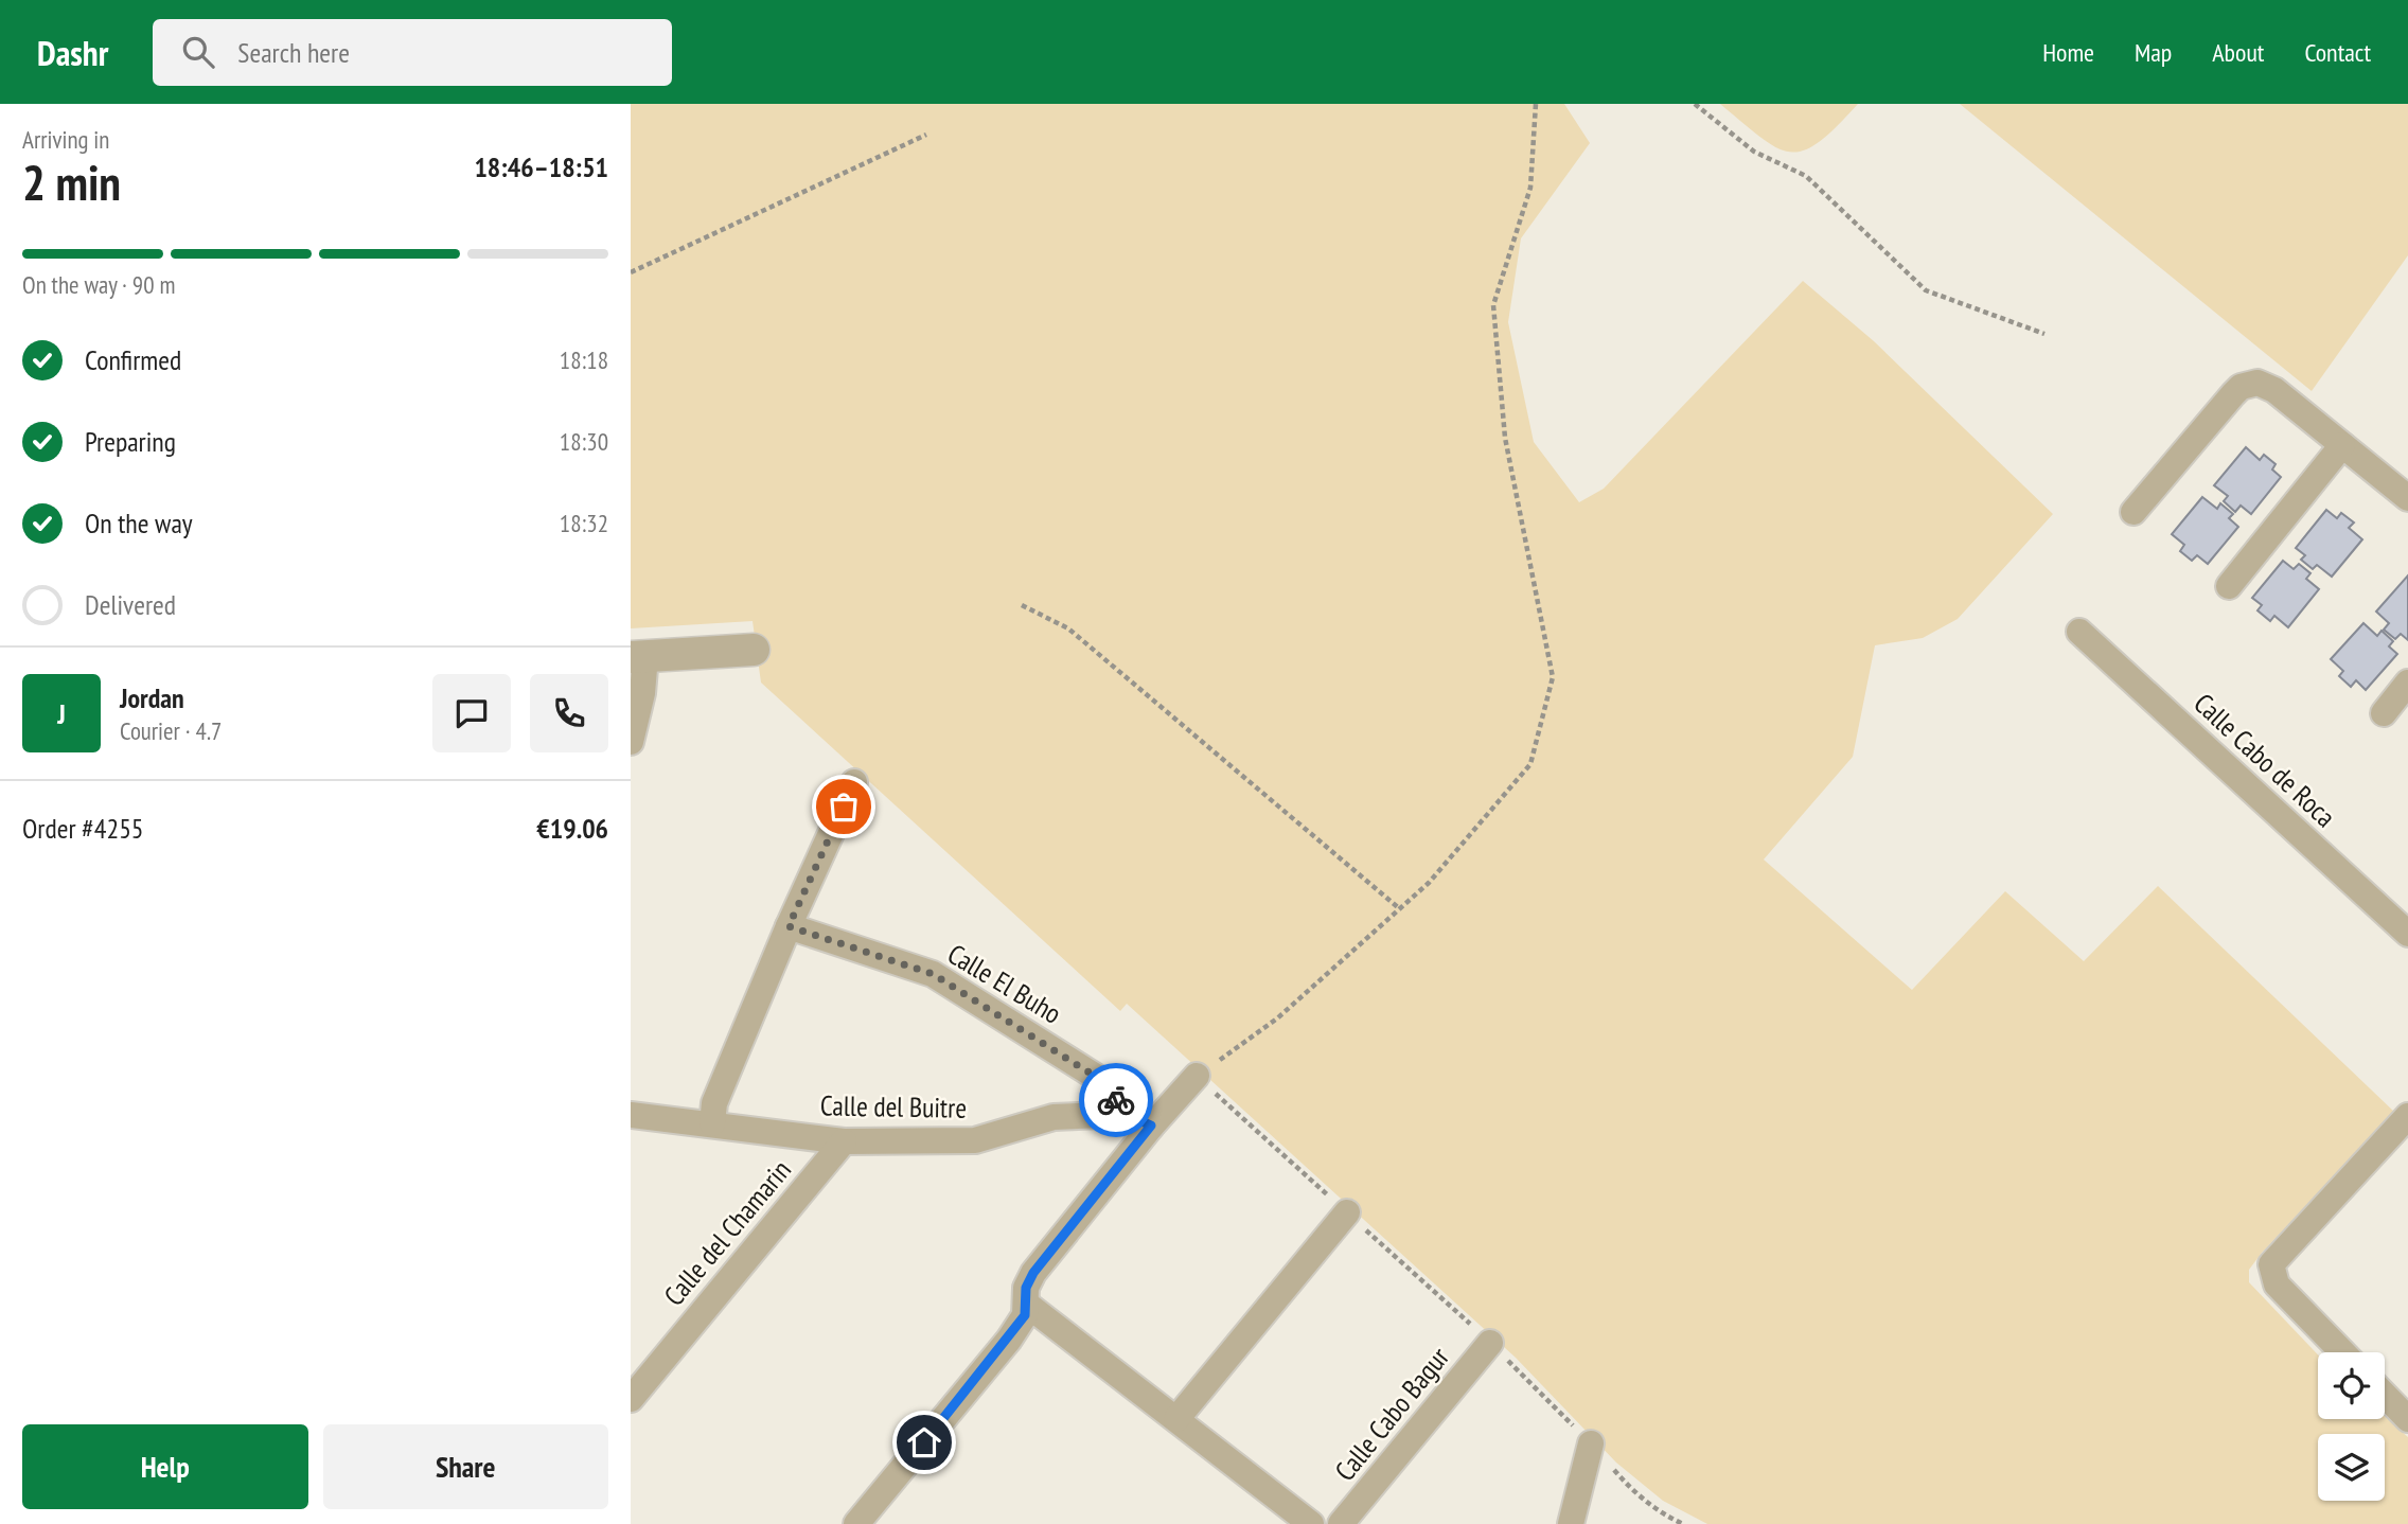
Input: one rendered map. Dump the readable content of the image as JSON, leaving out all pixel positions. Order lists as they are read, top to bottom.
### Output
{
  "streets": {
    "street": [
      "Calle Cabo de Roca",
      "Calle El Buho",
      "Calle del Buitre",
      "Calle del Chamarin",
      "Calle Cabo Bagur"
    ]
  },
  "crossings": [
    ["Calle El Buho", "Calle del Buitre"],
    ["Calle del Buitre", "Calle del Chamarin"]
  ],
  "page": {
    "header": "Dashr",
    "search": "Search here",
    "nav": [
      "Home",
      "Map",
      "About",
      "Contact"
    ],
    "heading": ["2 min", "Arriving in", "18:46–18:51"],
    "panel": [
      "Jordan",
      "Courier · 4.7",
      "Order #4255",
      "€19.06"
    ],
    "bar": "On the way · 90 m",
    "list": [
      ["Confirmed", "18:18"],
      ["Preparing", "18:30"],
      ["On the way", "18:32"],
      "Delivered"
    ],
    "round": "J",
    "buttons": ["Help", "Share"]
  }
}
